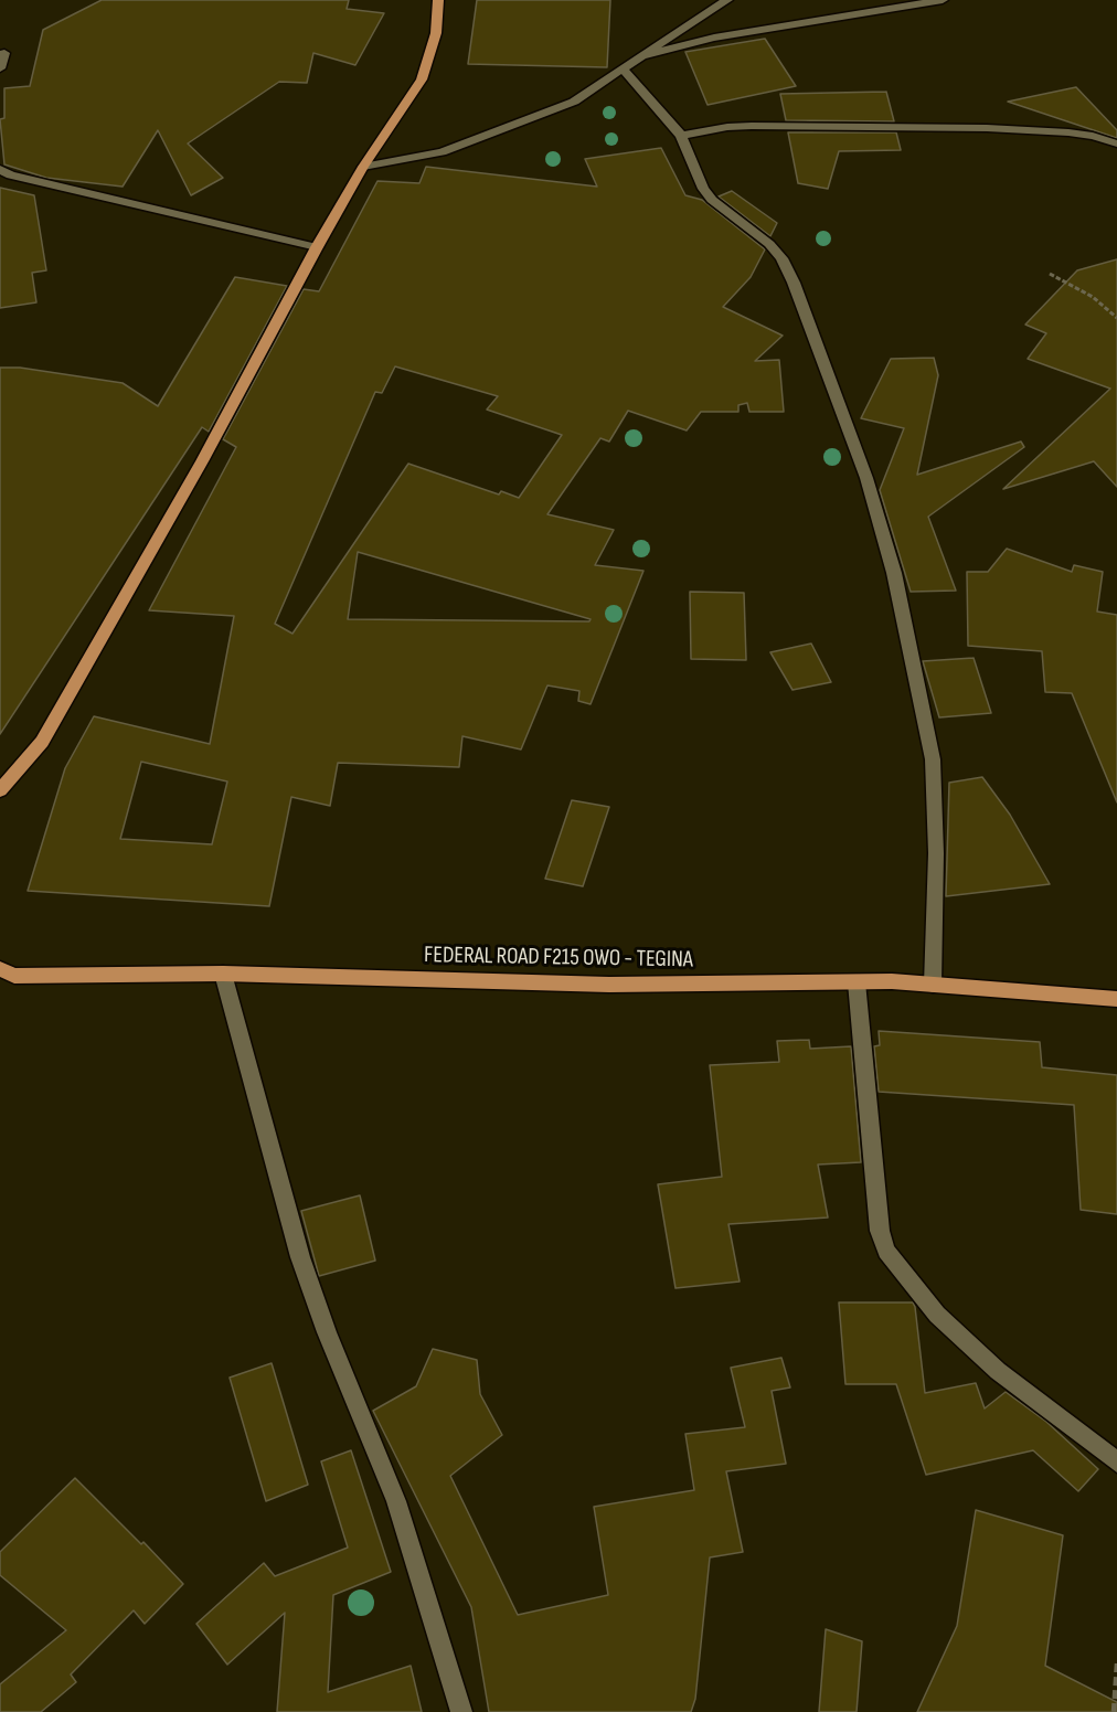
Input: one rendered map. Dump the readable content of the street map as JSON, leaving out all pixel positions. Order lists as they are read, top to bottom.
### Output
{
  "streets": {
    "main road": ["FEDERAL ROAD F215 OWO - TEGINA"]
  }
}
